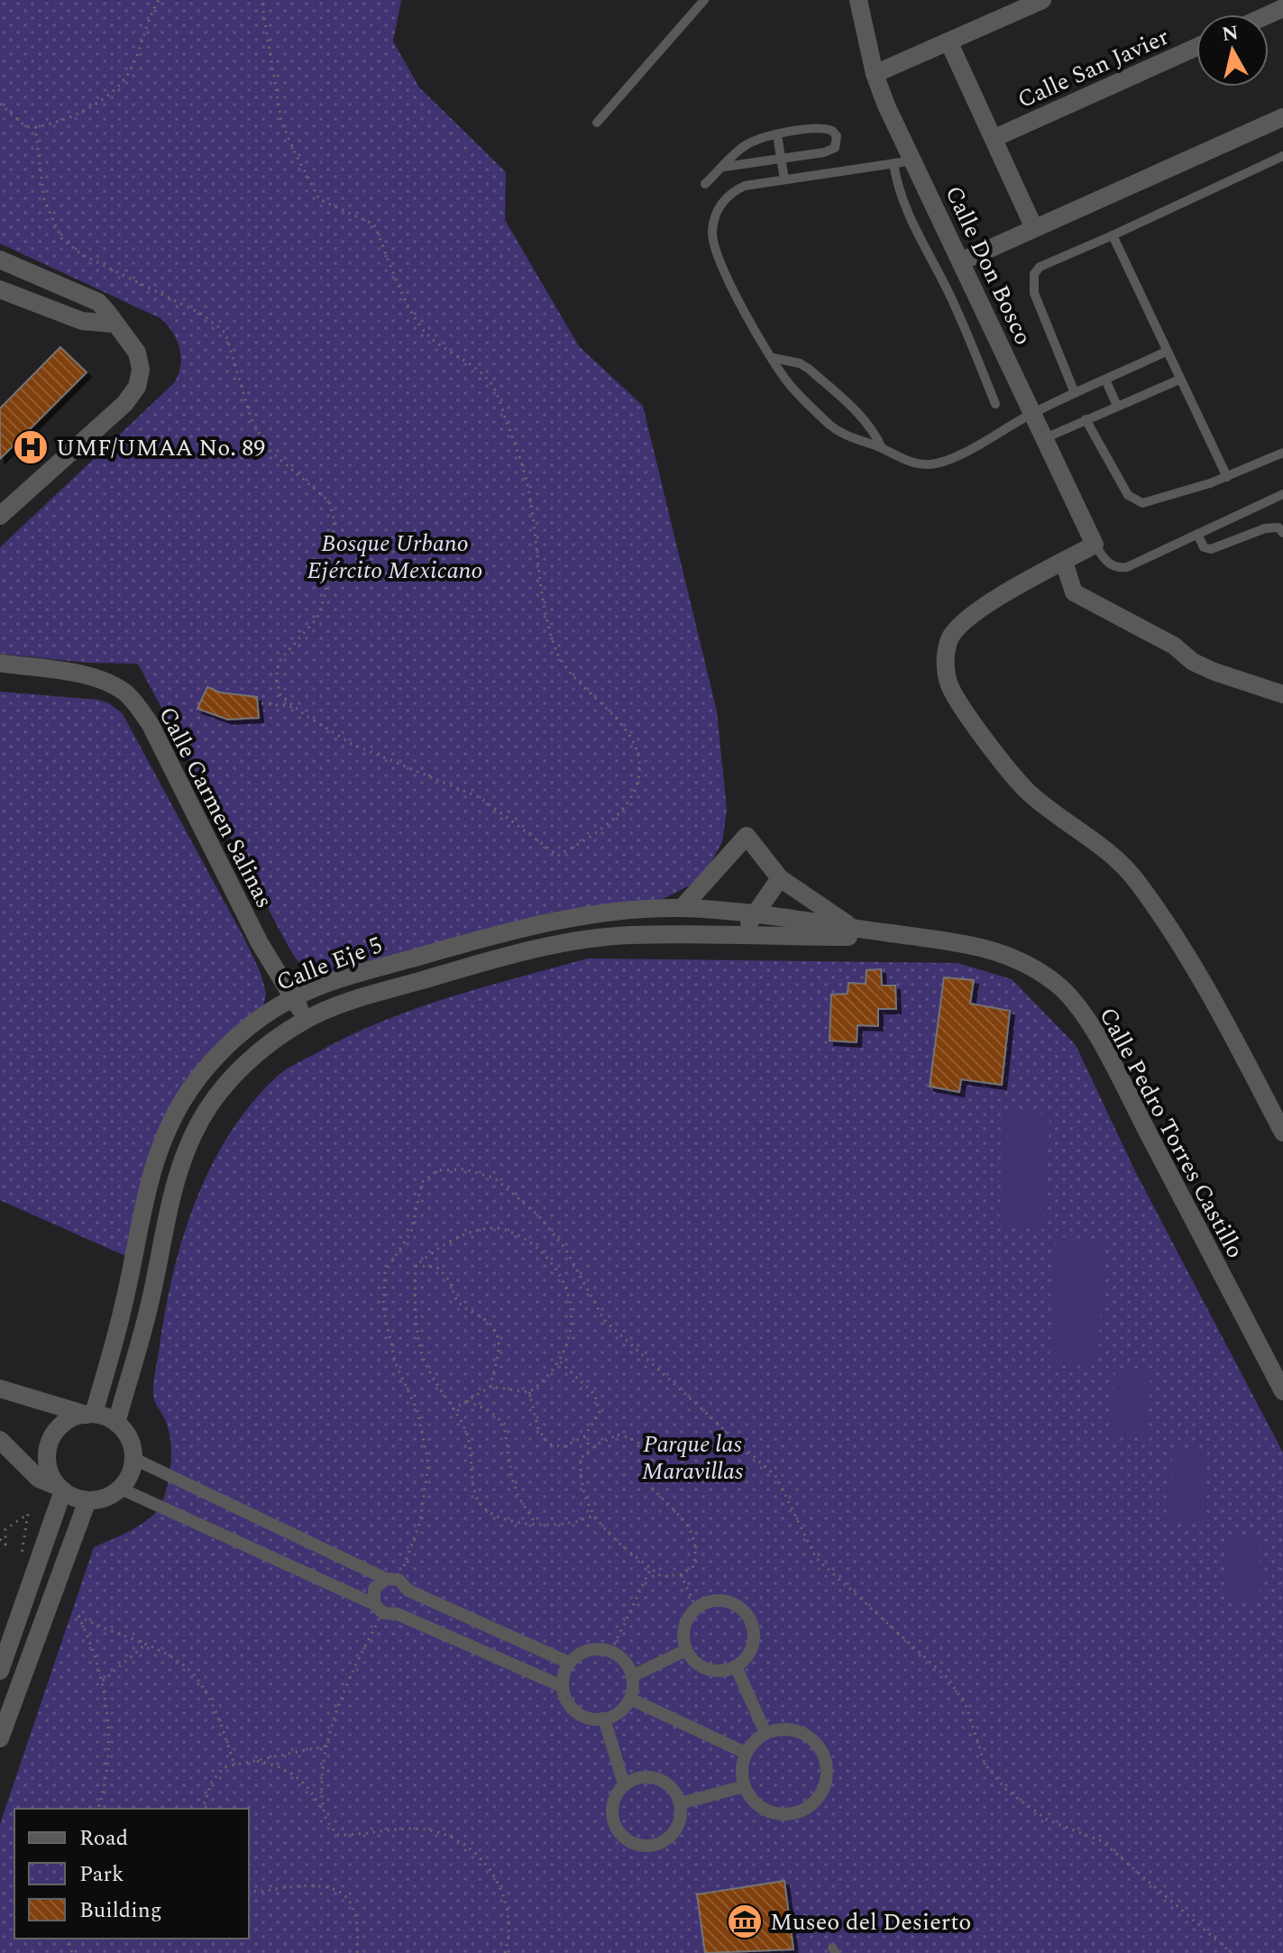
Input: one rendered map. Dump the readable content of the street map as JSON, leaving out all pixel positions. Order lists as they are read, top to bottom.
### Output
{
  "streets": {
    "street": [
      "Calle San Javier",
      "Calle Don Bosco",
      "Calle Carmen Salinas",
      "Calle Eje 5",
      "Calle Pedro Torres Castillo"
    ]
  },
  "crossings": [
    ["Calle Carmen Salinas", "Calle Eje 5"],
    ["Calle Eje 5", "Calle Pedro Torres Castillo"]
  ],
  "parks": ["Bosque Urbano Ejército Mexicano", "Parque las Maravillas"],
  "places": {
    "hospital": ["UMF/UMAA No. 89"],
    "museum": ["Museo del Desierto"]
  },
  "legend": ["Road", "Park", "Building"],
  "north": "top"
}
